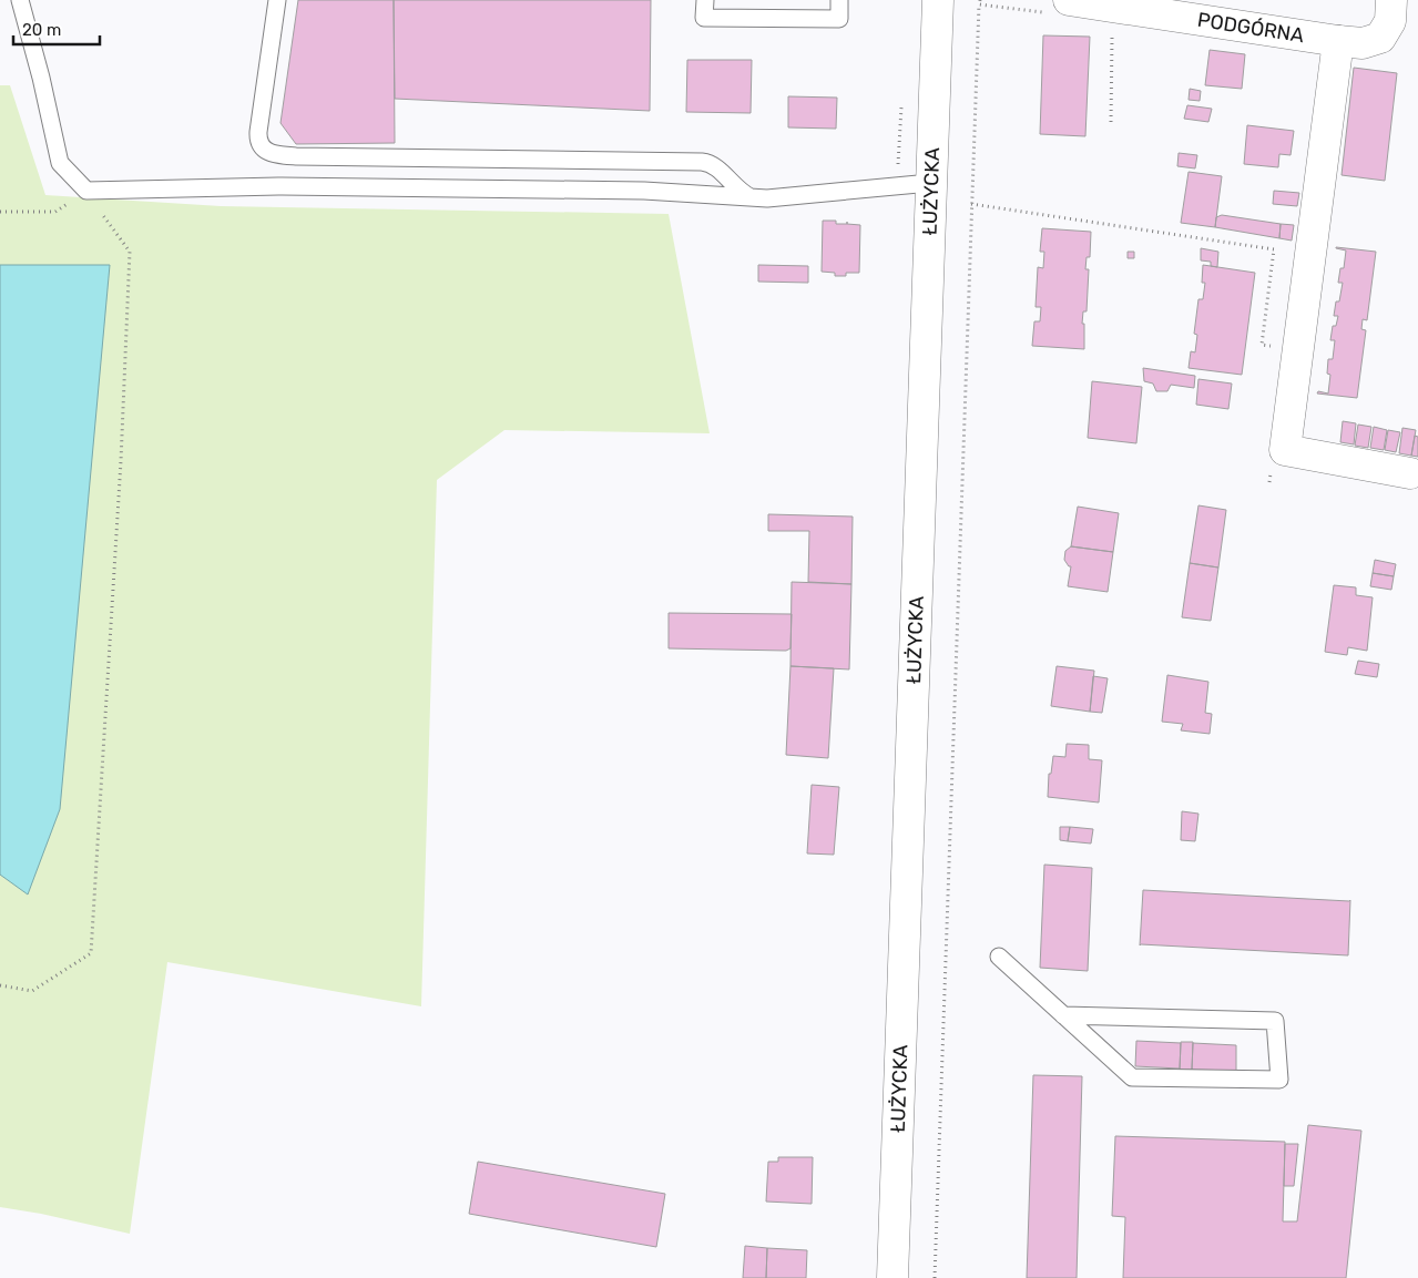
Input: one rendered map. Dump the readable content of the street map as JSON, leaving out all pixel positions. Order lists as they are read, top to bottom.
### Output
{
  "streets": {
    "street": ["PODGÓRNA", "ŁUŻYCKA"]
  },
  "scale_bar": "20 m"
}
